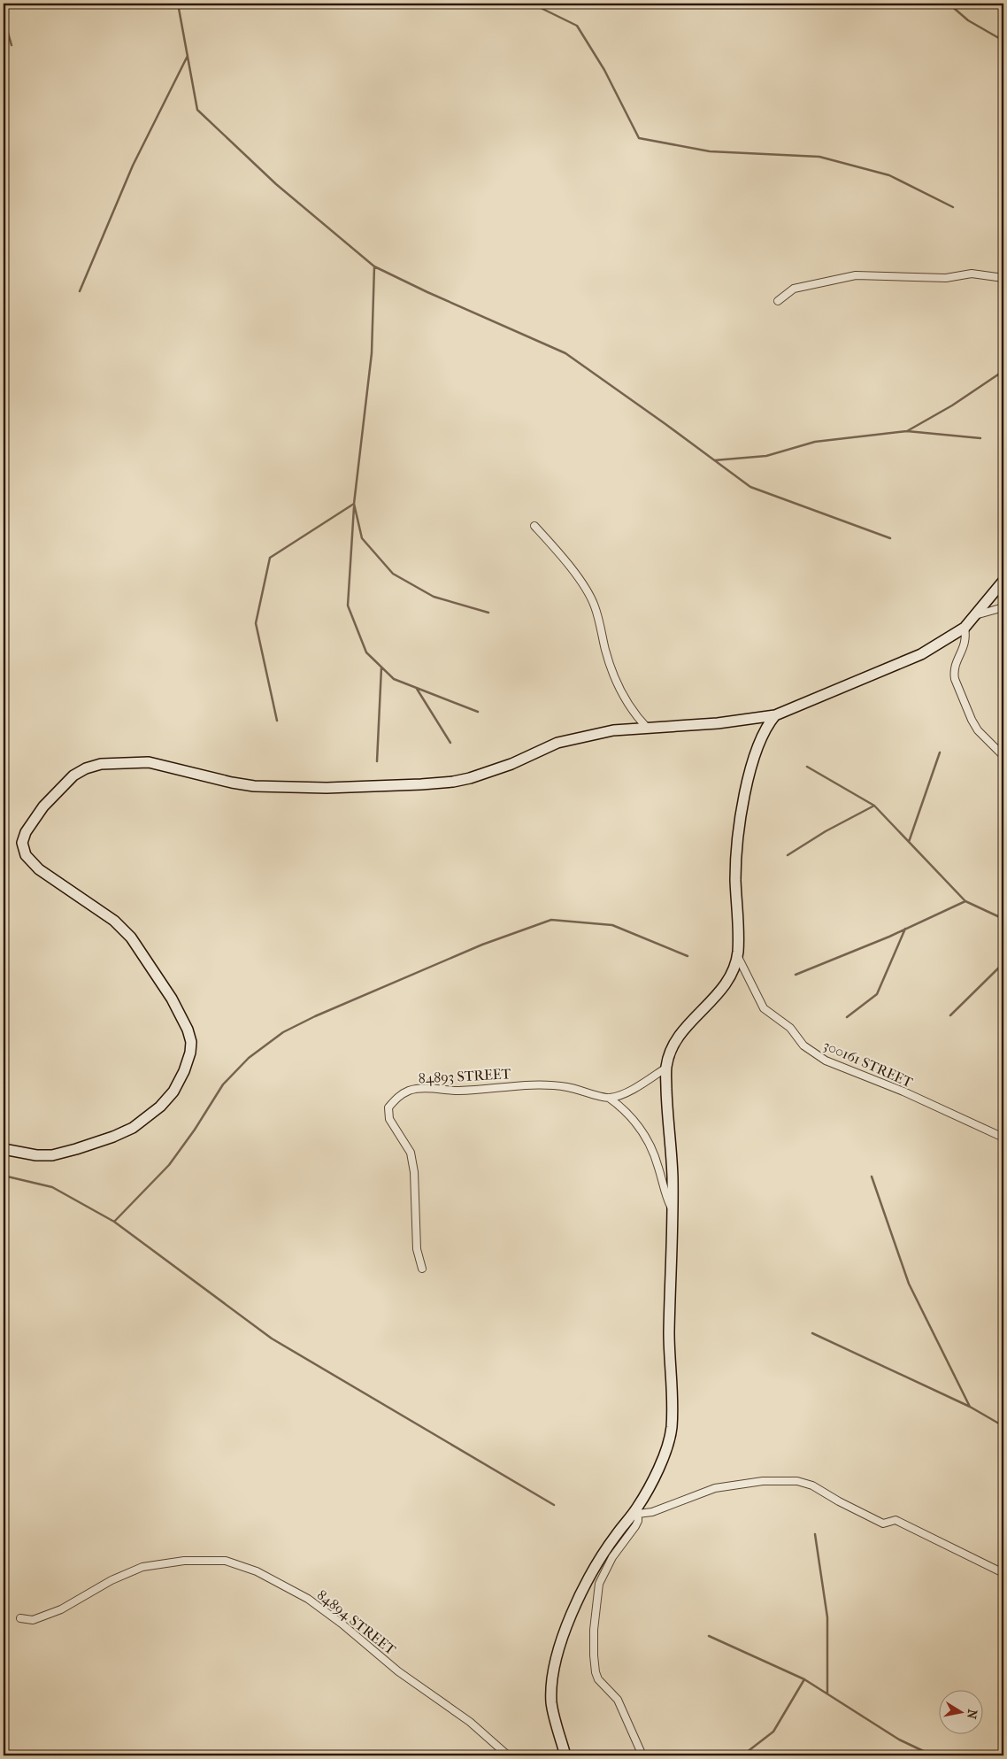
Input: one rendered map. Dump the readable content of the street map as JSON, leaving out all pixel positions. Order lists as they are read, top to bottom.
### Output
{
  "streets": {
    "street": ["300161 STREET", "84893 STREET", "84894 STREET"]
  },
  "north": "right"
}
